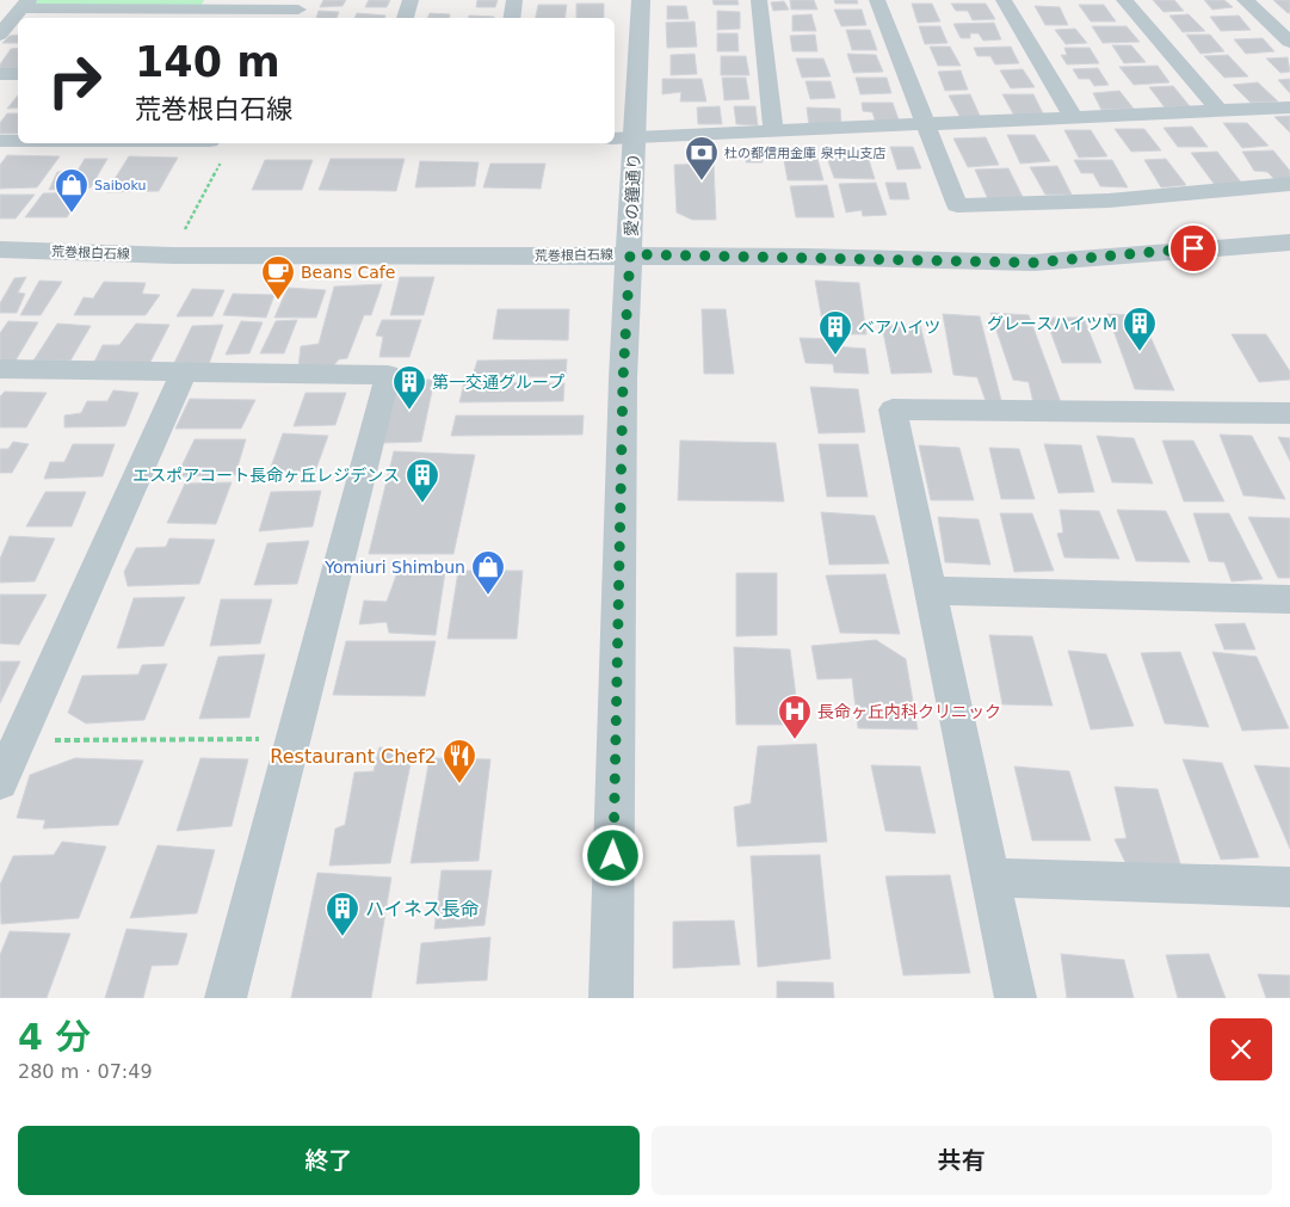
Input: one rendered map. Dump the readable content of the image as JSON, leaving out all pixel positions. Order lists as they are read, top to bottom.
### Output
{
  "streets": {
    "street": ["愛の鐘通り", "荒巻根白石線"]
  },
  "crossings": [
    ["愛の鐘通り", "荒巻根白石線"]
  ],
  "places": {
    "bank": ["杜の都信用金庫 泉中山支店"],
    "shop": ["Saiboku", "Yomiuri Shimbun"],
    "cafe": ["Beans Cafe"],
    "building": [
      "グレースハイツM",
      "ベアハイツ",
      "第一交通グループ",
      "エスポアコート長命ヶ丘レジデンス",
      "ハイネス長命"
    ],
    "hospital": ["長命ヶ丘内科クリニック"],
    "restaurant": ["Restaurant Chef2"]
  },
  "page": {
    "turn": ["140 m", "荒巻根白石線"],
    "heading": ["4 分", "280 m · 07:49"],
    "buttons": ["終了", "共有"]
  }
}
